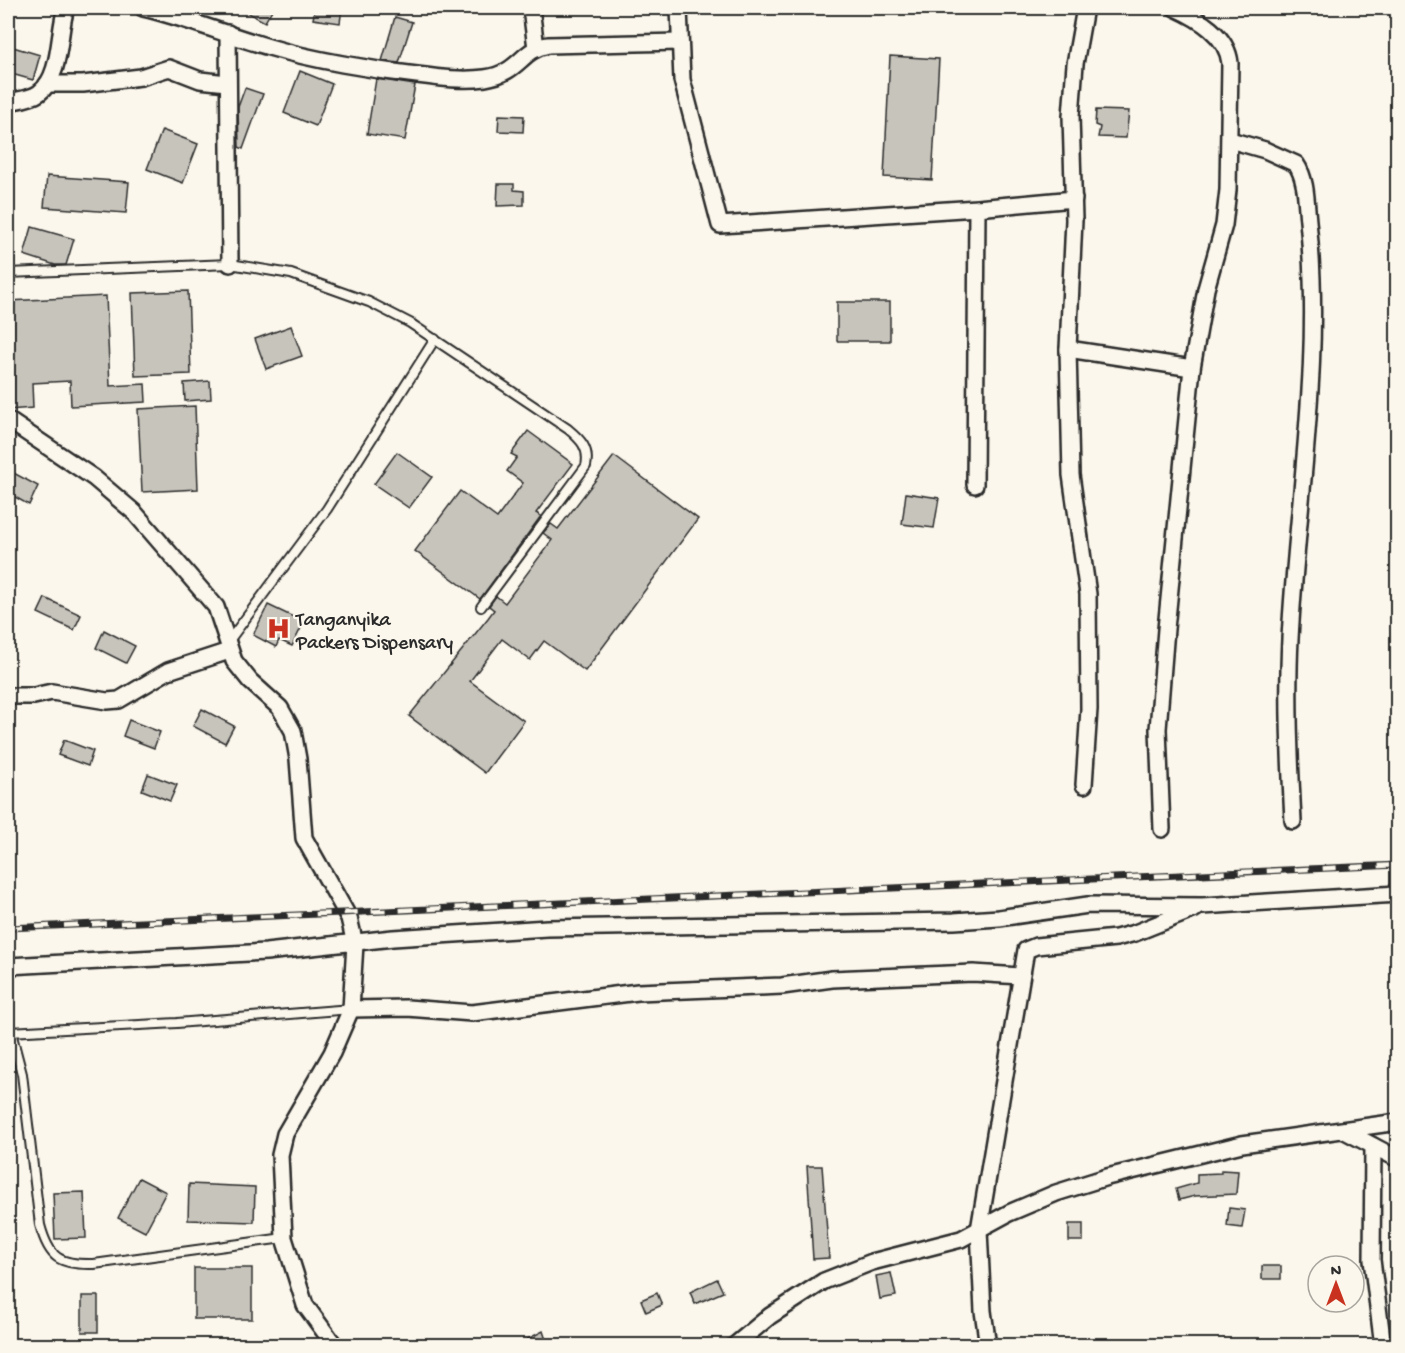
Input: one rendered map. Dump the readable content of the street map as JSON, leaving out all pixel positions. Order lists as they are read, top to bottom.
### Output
{
  "places": {
    "hospital": ["Tanganyika Packers Dispensary"]
  },
  "north": "top"
}
